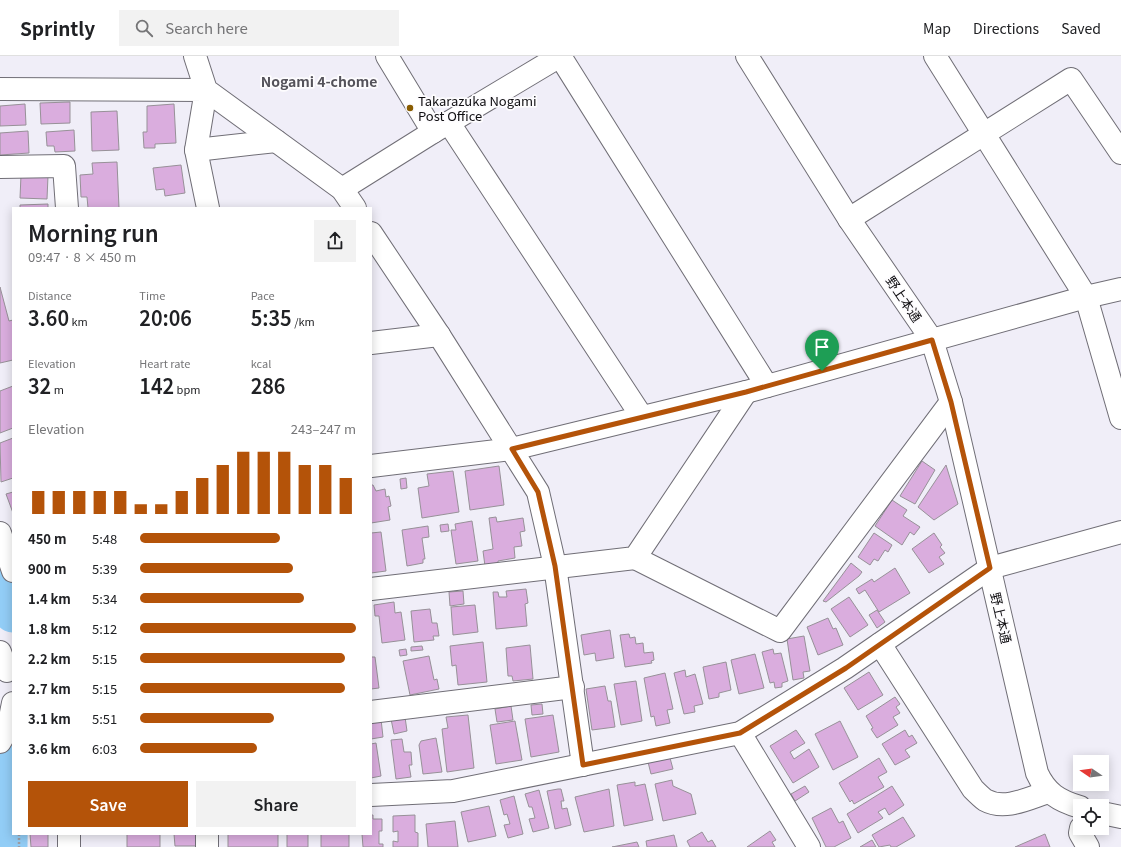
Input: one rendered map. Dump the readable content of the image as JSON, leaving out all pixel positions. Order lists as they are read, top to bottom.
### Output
{
  "streets": {
    "street": ["野上本通"]
  },
  "districts": ["Nogami 4-chome"],
  "places": ["Takarazuka Nogami Post Office"],
  "north": "left",
  "page": {
    "header": "Sprintly",
    "search": "Search here",
    "nav": ["Map", "Directions", "Saved"],
    "heading": ["Morning run", "09:47 · 8 × 450 m"],
    "stats": [
      ["Distance", "3.60 km"],
      ["Time", "20:06"],
      ["Pace", "5:35 /km"],
      ["Elevation", "32 m"],
      ["Heart rate", "142 bpm"],
      ["kcal", "286"]
    ],
    "chart": ["Elevation", "243–247 m"],
    "list": [
      {
        "name": "450 m",
        "note": "5:48"
      },
      {
        "name": "900 m",
        "note": "5:39"
      },
      {
        "name": "1.4 km",
        "note": "5:34"
      },
      {
        "name": "1.8 km",
        "note": "5:12"
      },
      {
        "name": "2.2 km",
        "note": "5:15"
      },
      {
        "name": "2.7 km",
        "note": "5:15"
      },
      {
        "name": "3.1 km",
        "note": "5:51"
      },
      {
        "name": "3.6 km",
        "note": "6:03"
      }
    ],
    "buttons": ["Save", "Share"]
  }
}
